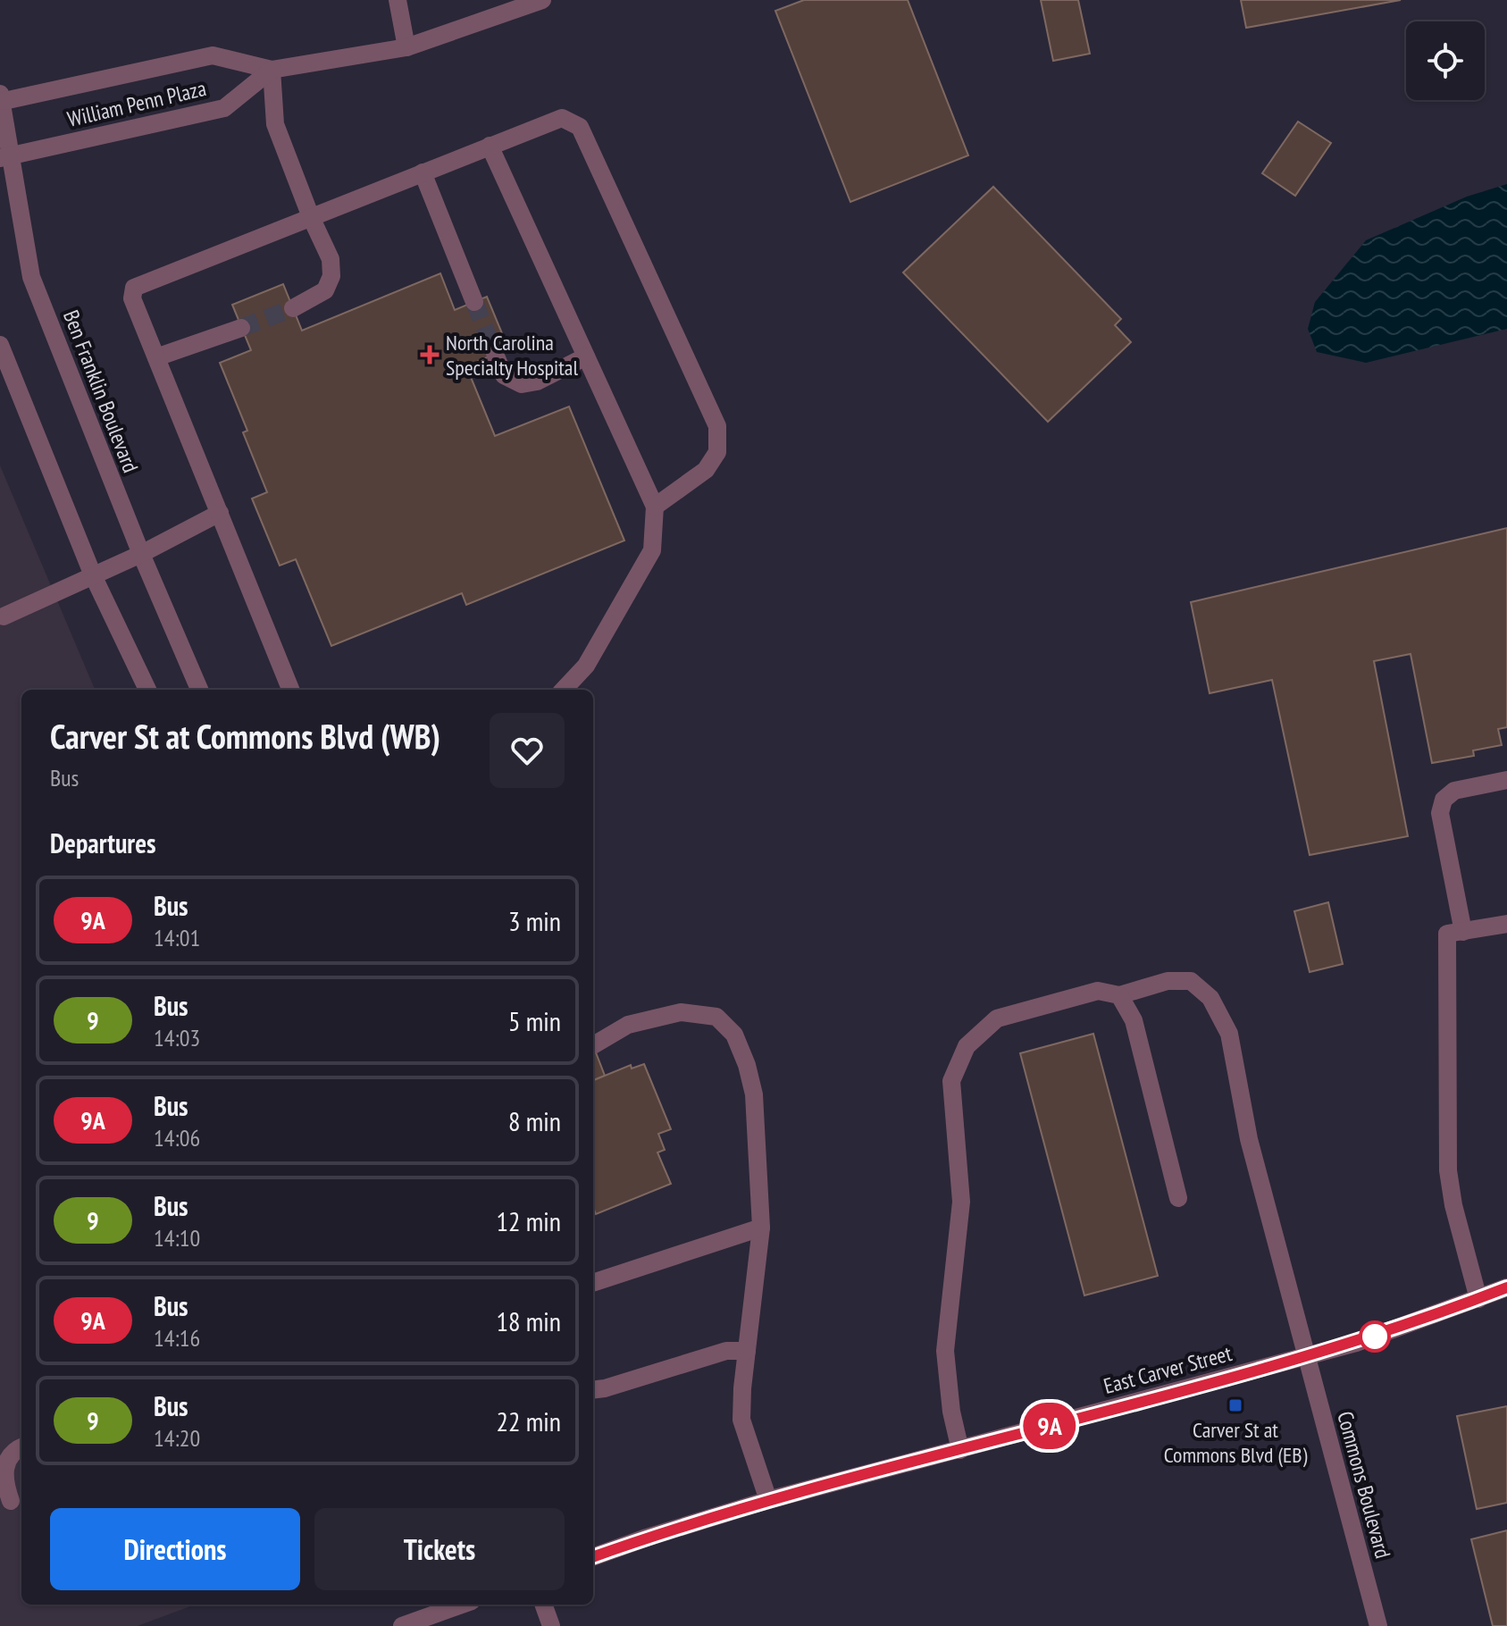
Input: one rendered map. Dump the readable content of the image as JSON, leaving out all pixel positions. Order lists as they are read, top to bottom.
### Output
{
  "streets": {
    "street": [
      "William Penn Plaza",
      "Ben Franklin Boulevard",
      "East Carver Street",
      "Commons Boulevard"
    ]
  },
  "crossings": [
    ["William Penn Plaza", "Ben Franklin Boulevard"],
    ["East Carver Street", "Commons Boulevard"]
  ],
  "places": {
    "health": ["North Carolina Specialty Hospital"],
    "transit": ["Carver St at Commons Blvd (EB)"]
  },
  "lines": ["bus line 9A"],
  "page": {
    "on_map": "9A",
    "heading": [
      ["Carver St at Commons Blvd (WB)", "Bus"],
      "Departures"
    ],
    "list": [
      {
        "mark": "9A",
        "name": "Bus",
        "note": "14:01",
        "value": "3 min"
      },
      {
        "mark": "9",
        "name": "Bus",
        "note": "14:03",
        "value": "5 min"
      },
      {
        "mark": "9A",
        "name": "Bus",
        "note": "14:06",
        "value": "8 min"
      },
      {
        "mark": "9",
        "name": "Bus",
        "note": "14:10",
        "value": "12 min"
      },
      {
        "mark": "9A",
        "name": "Bus",
        "note": "14:16",
        "value": "18 min"
      },
      {
        "mark": "9",
        "name": "Bus",
        "note": "14:20",
        "value": "22 min"
      }
    ],
    "buttons": ["Directions", "Tickets"]
  }
}
